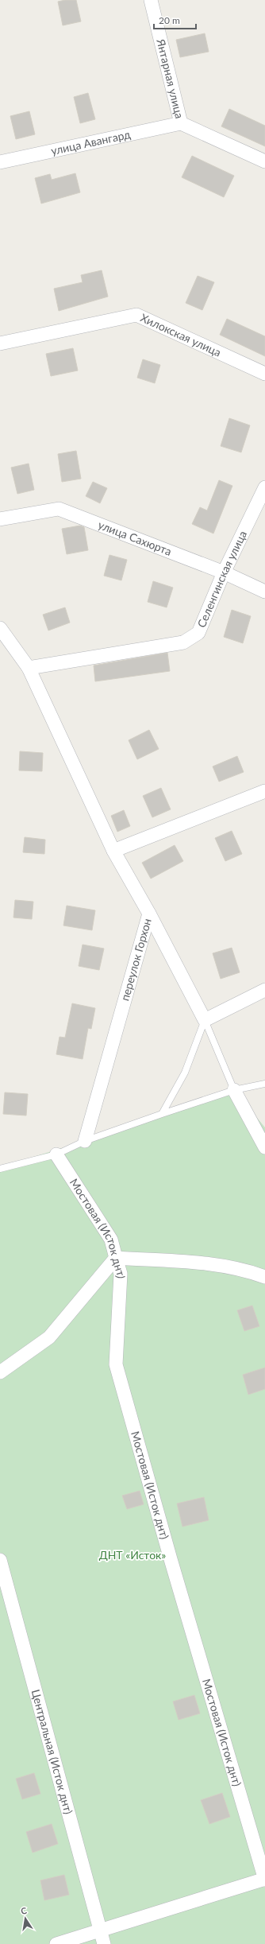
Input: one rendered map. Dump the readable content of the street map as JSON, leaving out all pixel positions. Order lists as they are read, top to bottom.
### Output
{
  "streets": {
    "street": [
      "Янтарная улица",
      "улица Авангард",
      "Хилокская улица",
      "улица Сахюрта",
      "Селенгинская улица",
      "переулок Горхон",
      "Мостовая (Исток днт)",
      "Центральная (Исток днт)"
    ]
  },
  "crossings": [
    ["Янтарная улица", "улица Авангард"],
    ["улица Сахюрта", "Селенгинская улица"],
    ["Селенгинская улица", "переулок Горхон"]
  ],
  "parks": ["ДНТ «Исток»"],
  "scale_bar": "20 m",
  "north": "top"
}
